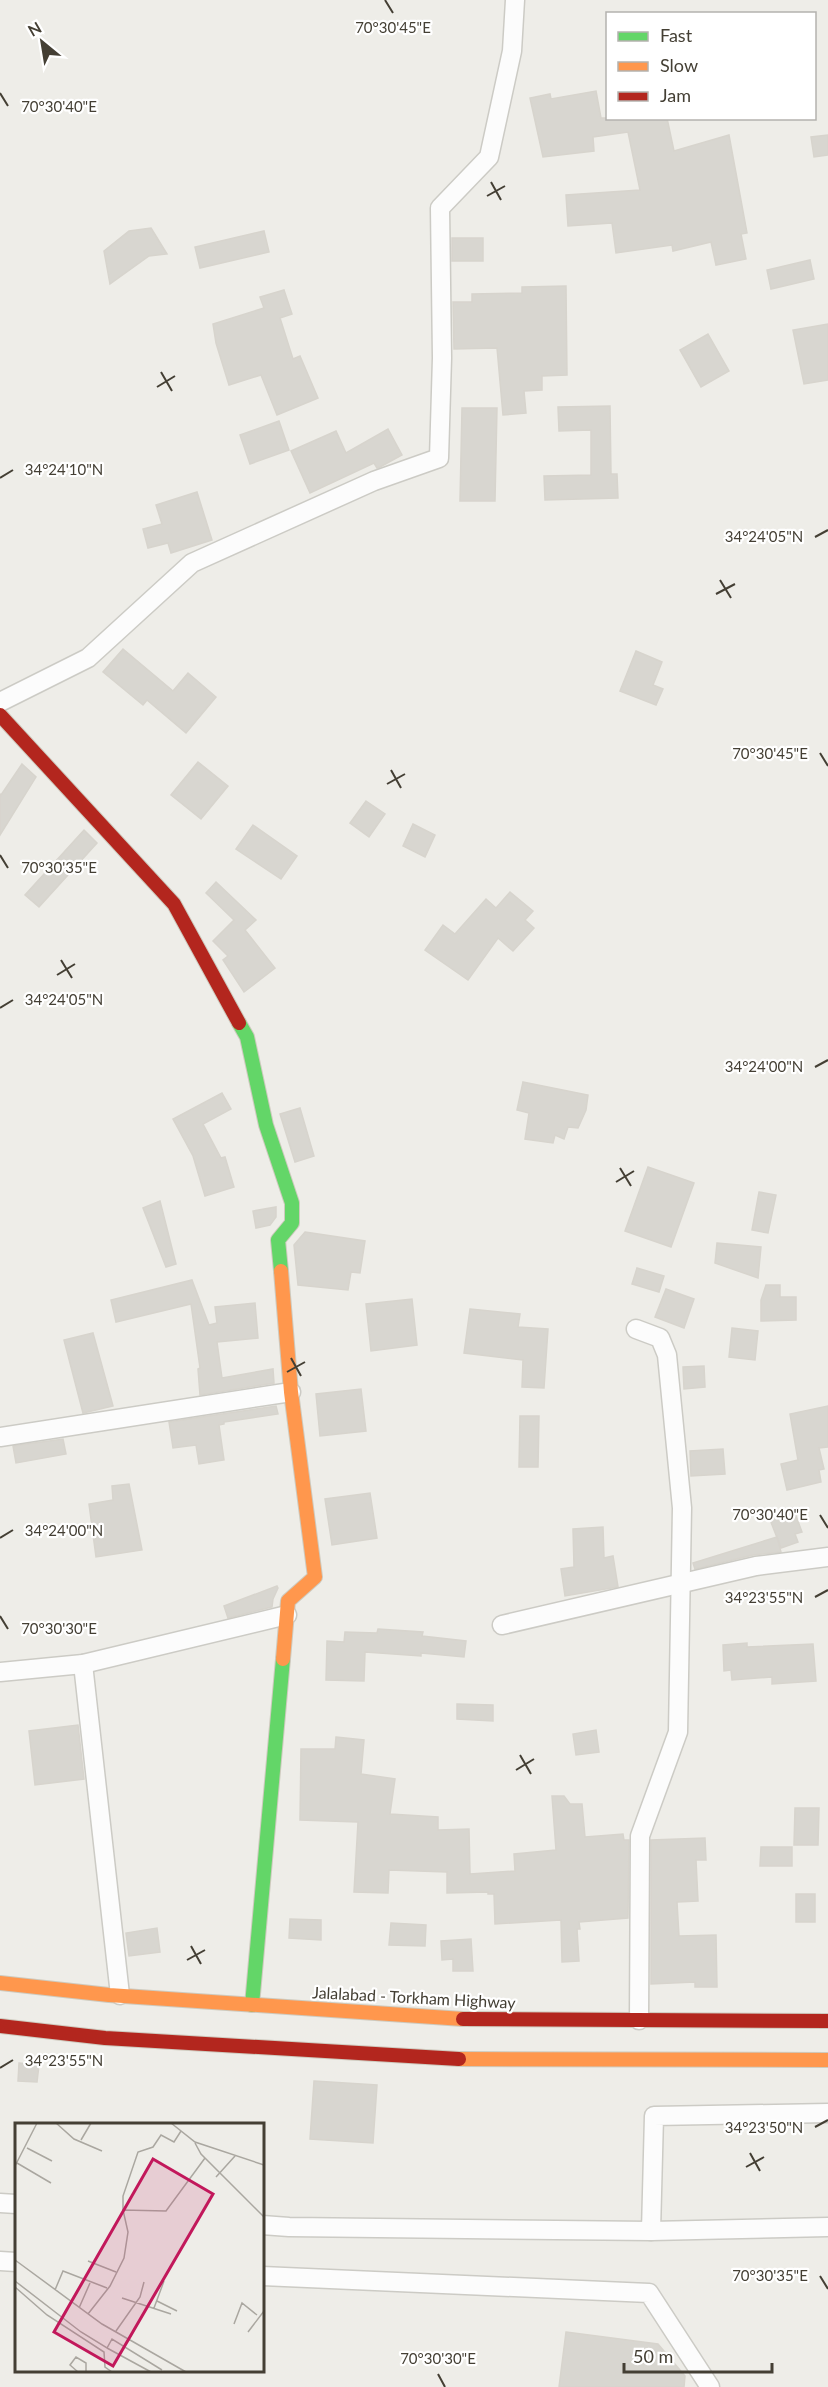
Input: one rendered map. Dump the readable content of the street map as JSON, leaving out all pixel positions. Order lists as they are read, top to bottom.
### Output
{
  "streets": {
    "main road": ["Jalalabad - Torkham Highway"]
  },
  "legend": ["Fast", "Slow", "Jam"],
  "scale_bar": "50 m",
  "north": "top left",
  "coordinates": [
    "70°30'45\"E",
    "70°30'40\"E",
    "34°24'10\"N",
    "34°24'05\"N",
    "70°30'35\"E",
    "34°24'00\"N",
    "34°23'55\"N",
    "70°30'30\"E",
    "34°23'50\"N"
  ]
}
